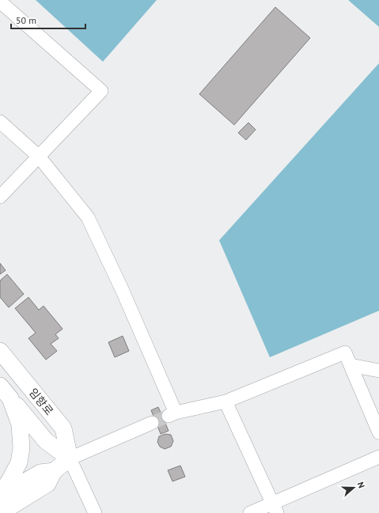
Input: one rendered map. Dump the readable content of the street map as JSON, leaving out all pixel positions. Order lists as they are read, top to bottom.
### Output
{
  "streets": {
    "main road": ["임항로"]
  },
  "scale_bar": "50 m",
  "north": "right"
}
